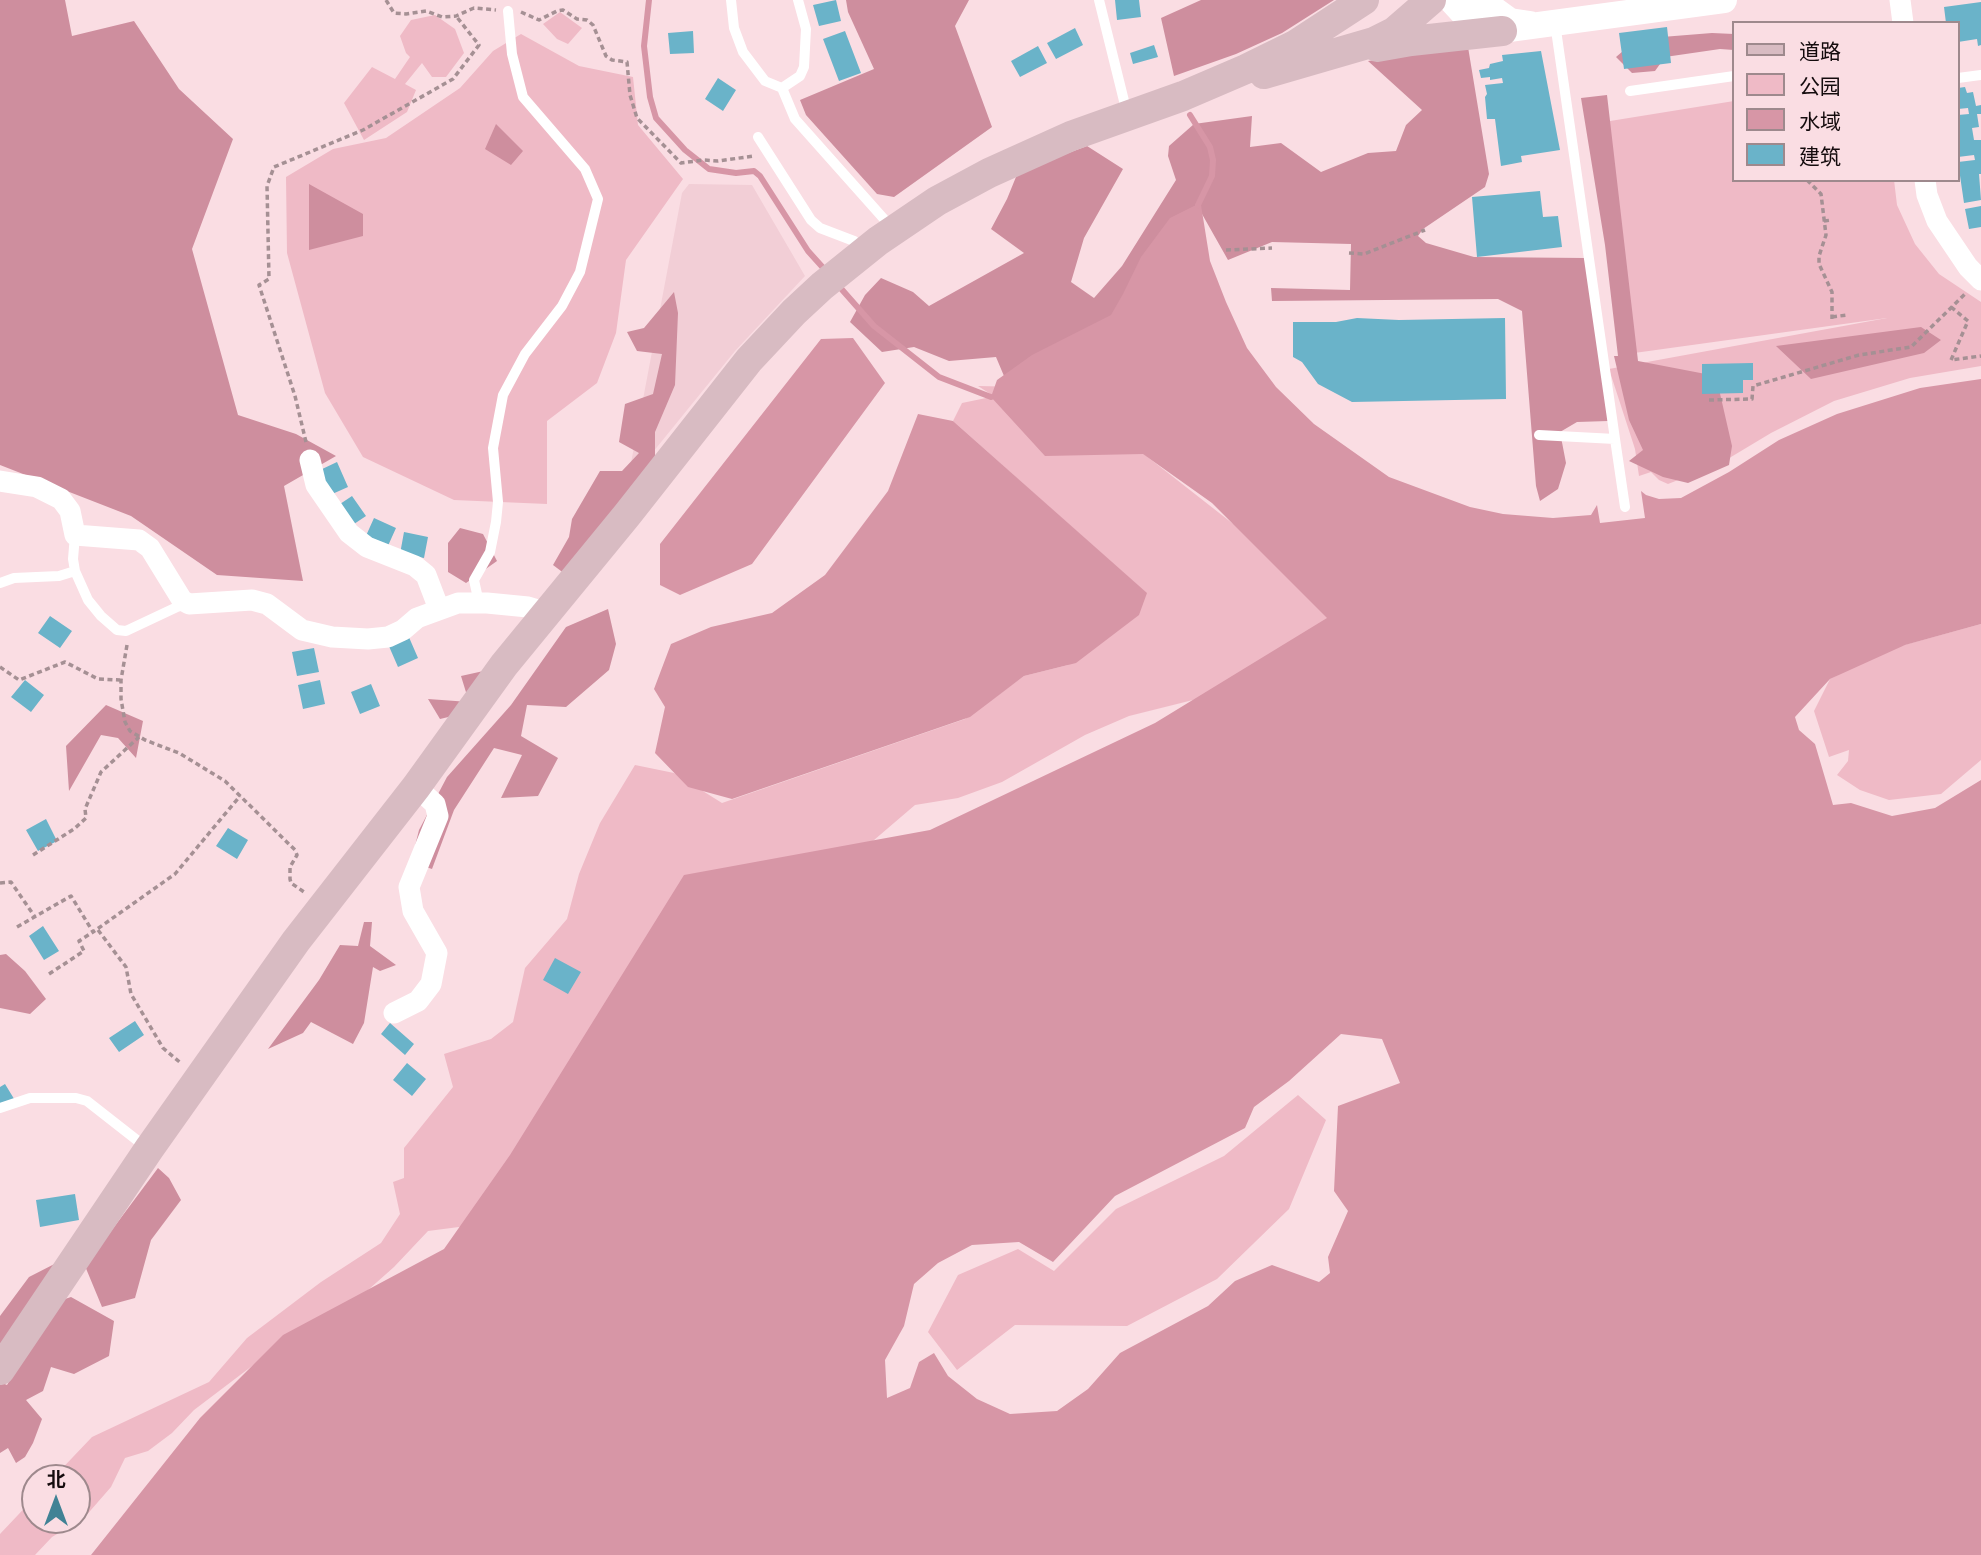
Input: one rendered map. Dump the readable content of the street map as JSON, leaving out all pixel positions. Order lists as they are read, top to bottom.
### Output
{
  "legend": [
    "道路",
    "公园",
    "水域",
    "建筑"
  ],
  "north": "top"
}
